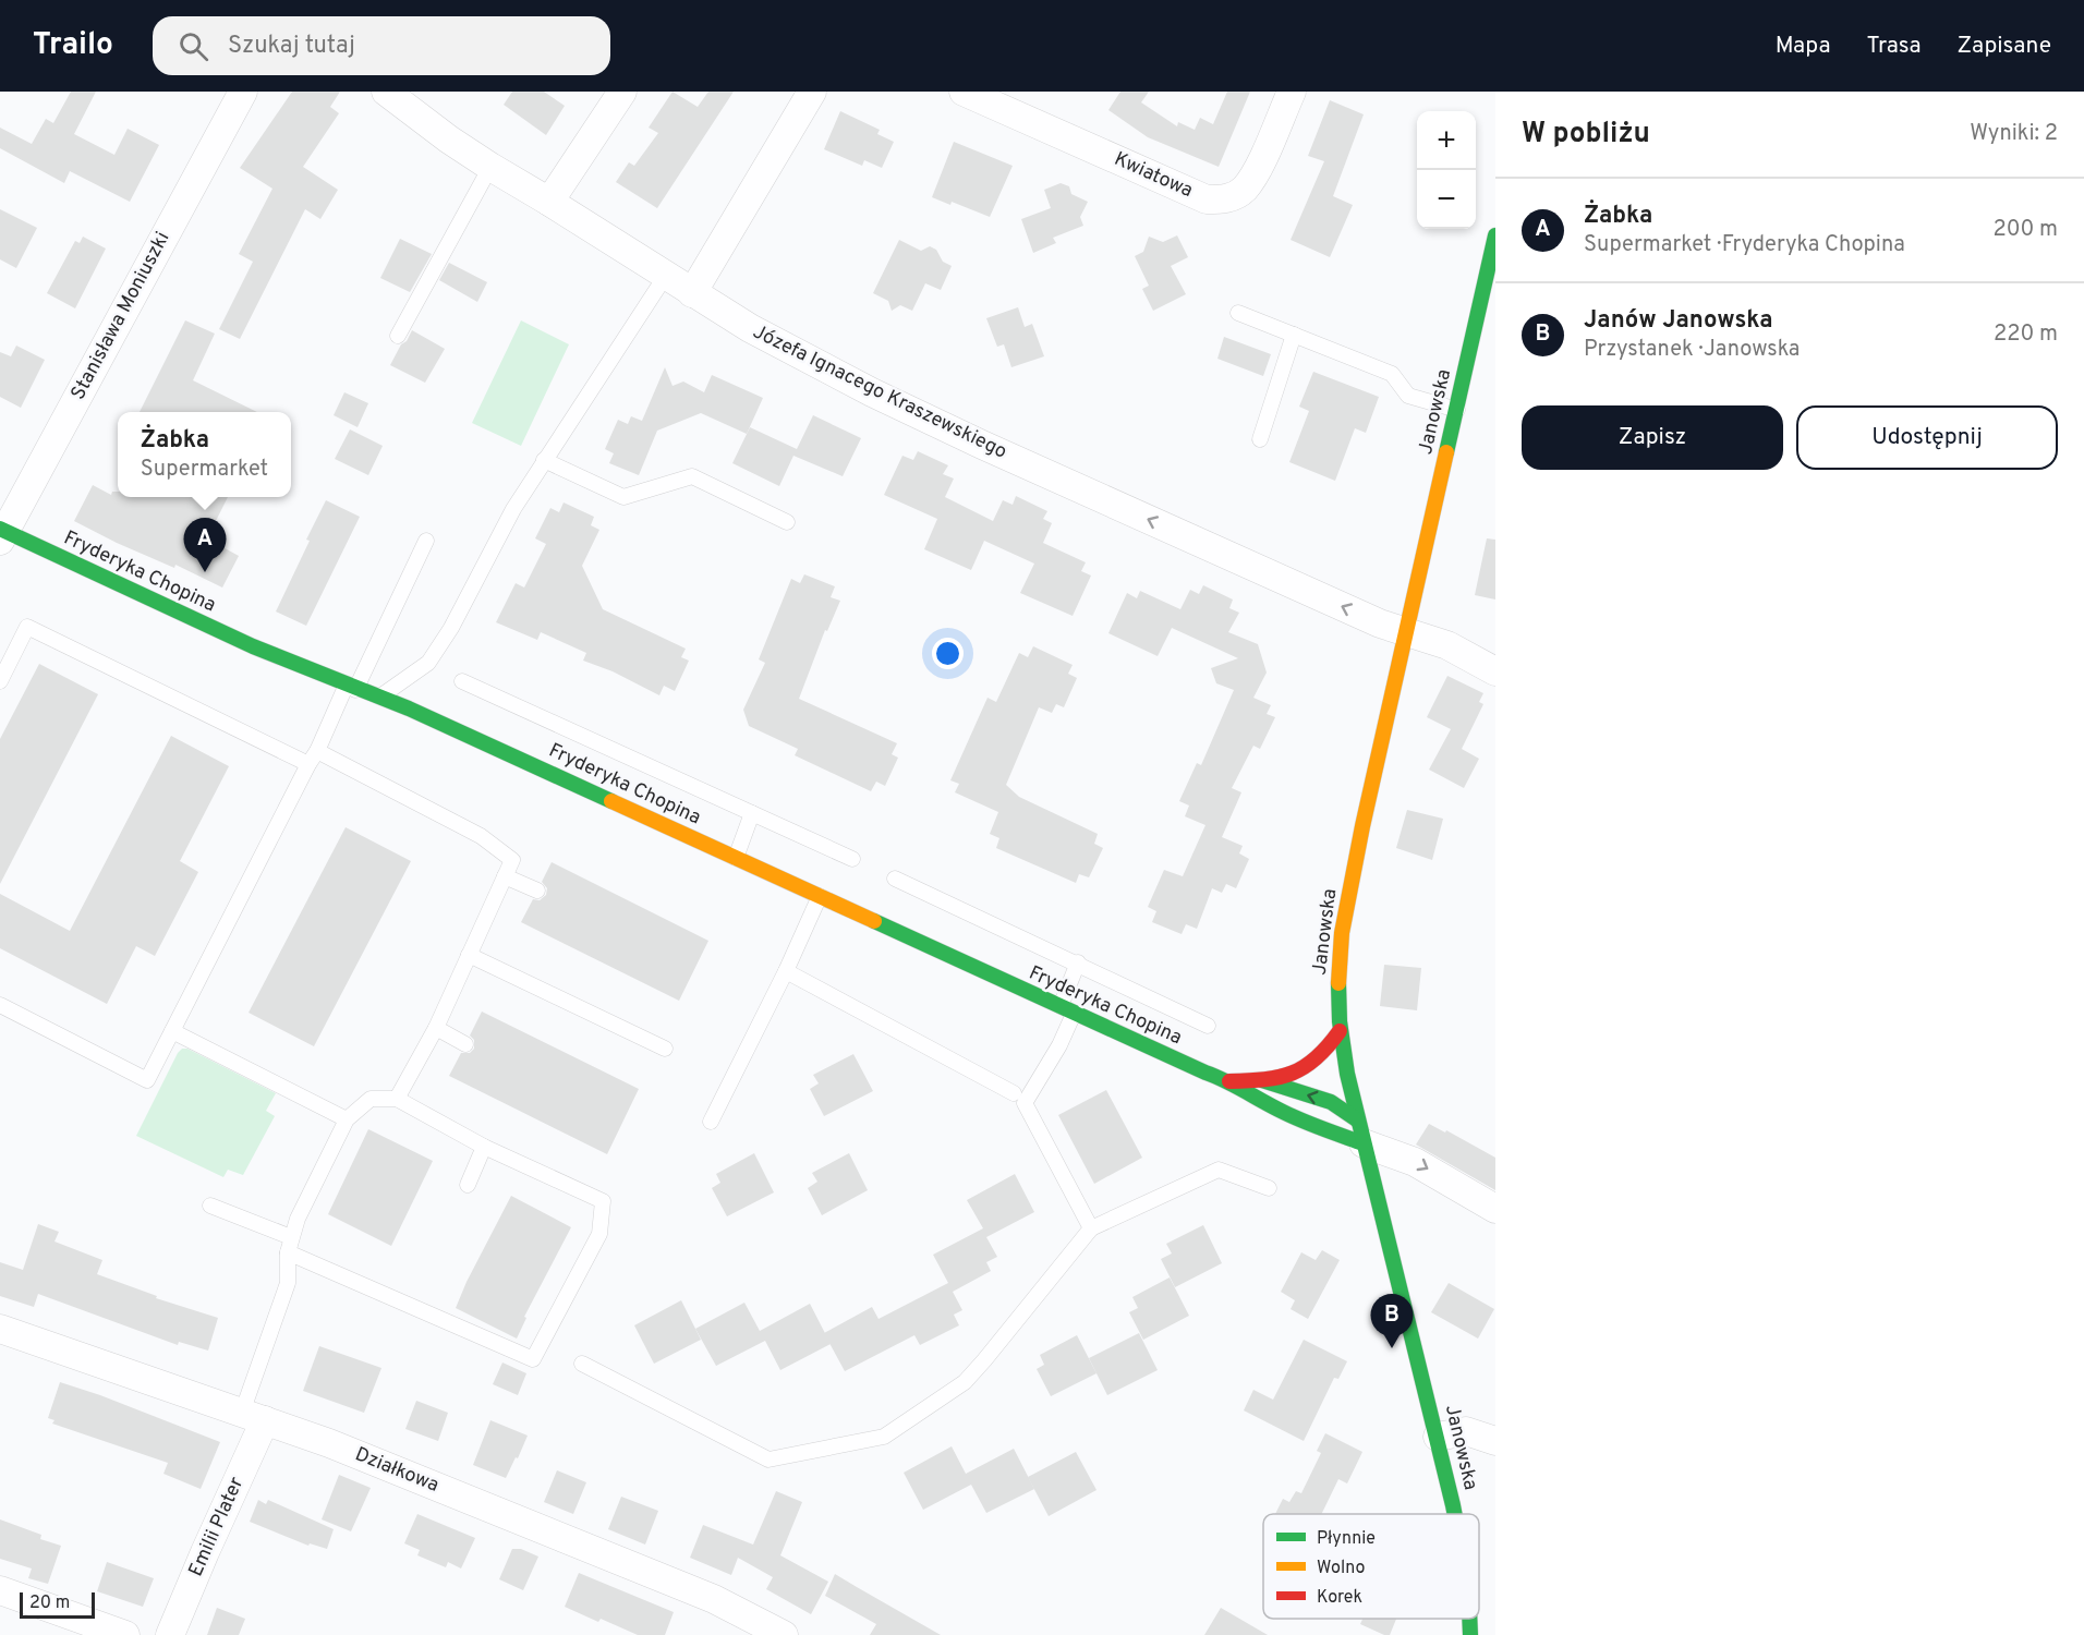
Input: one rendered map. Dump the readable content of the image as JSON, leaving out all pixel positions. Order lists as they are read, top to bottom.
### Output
{
  "streets": {
    "street": [
      "Kwiatowa",
      "Stanisława Moniuszki",
      "Józefa Ignacego Kraszewskiego",
      "Janowska",
      "Fryderyka Chopina",
      "Działkowa",
      "Emilii Plater"
    ]
  },
  "crossings": [
    ["Stanisława Moniuszki", "Fryderyka Chopina"],
    ["Józefa Ignacego Kraszewskiego", "Janowska"],
    ["Janowska", "Fryderyka Chopina"],
    ["Działkowa", "Emilii Plater"]
  ],
  "one_way": ["Józefa Ignacego Kraszewskiego"],
  "legend": ["Płynnie", "Wolno", "Korek"],
  "scale_bar": "20 m",
  "page": {
    "header": "Trailo",
    "search": "Szukaj tutaj",
    "nav": ["Mapa", "Trasa", "Zapisane"],
    "heading": ["W pobliżu", "Wyniki: 2"],
    "map_buttons": ["+", "−"],
    "list": [
      {
        "mark": "A",
        "name": "Żabka",
        "note": "Supermarket · Fryderyka Chopina",
        "value": "200 m"
      },
      {
        "mark": "B",
        "name": "Janów Janowska",
        "note": "Przystanek · Janowska",
        "value": "220 m"
      }
    ],
    "buttons": ["Zapisz", "Udostępnij"],
    "popup": ["Żabka", "Supermarket"],
    "pins": ["A", "B"],
    "scale": "20 m"
  }
}
